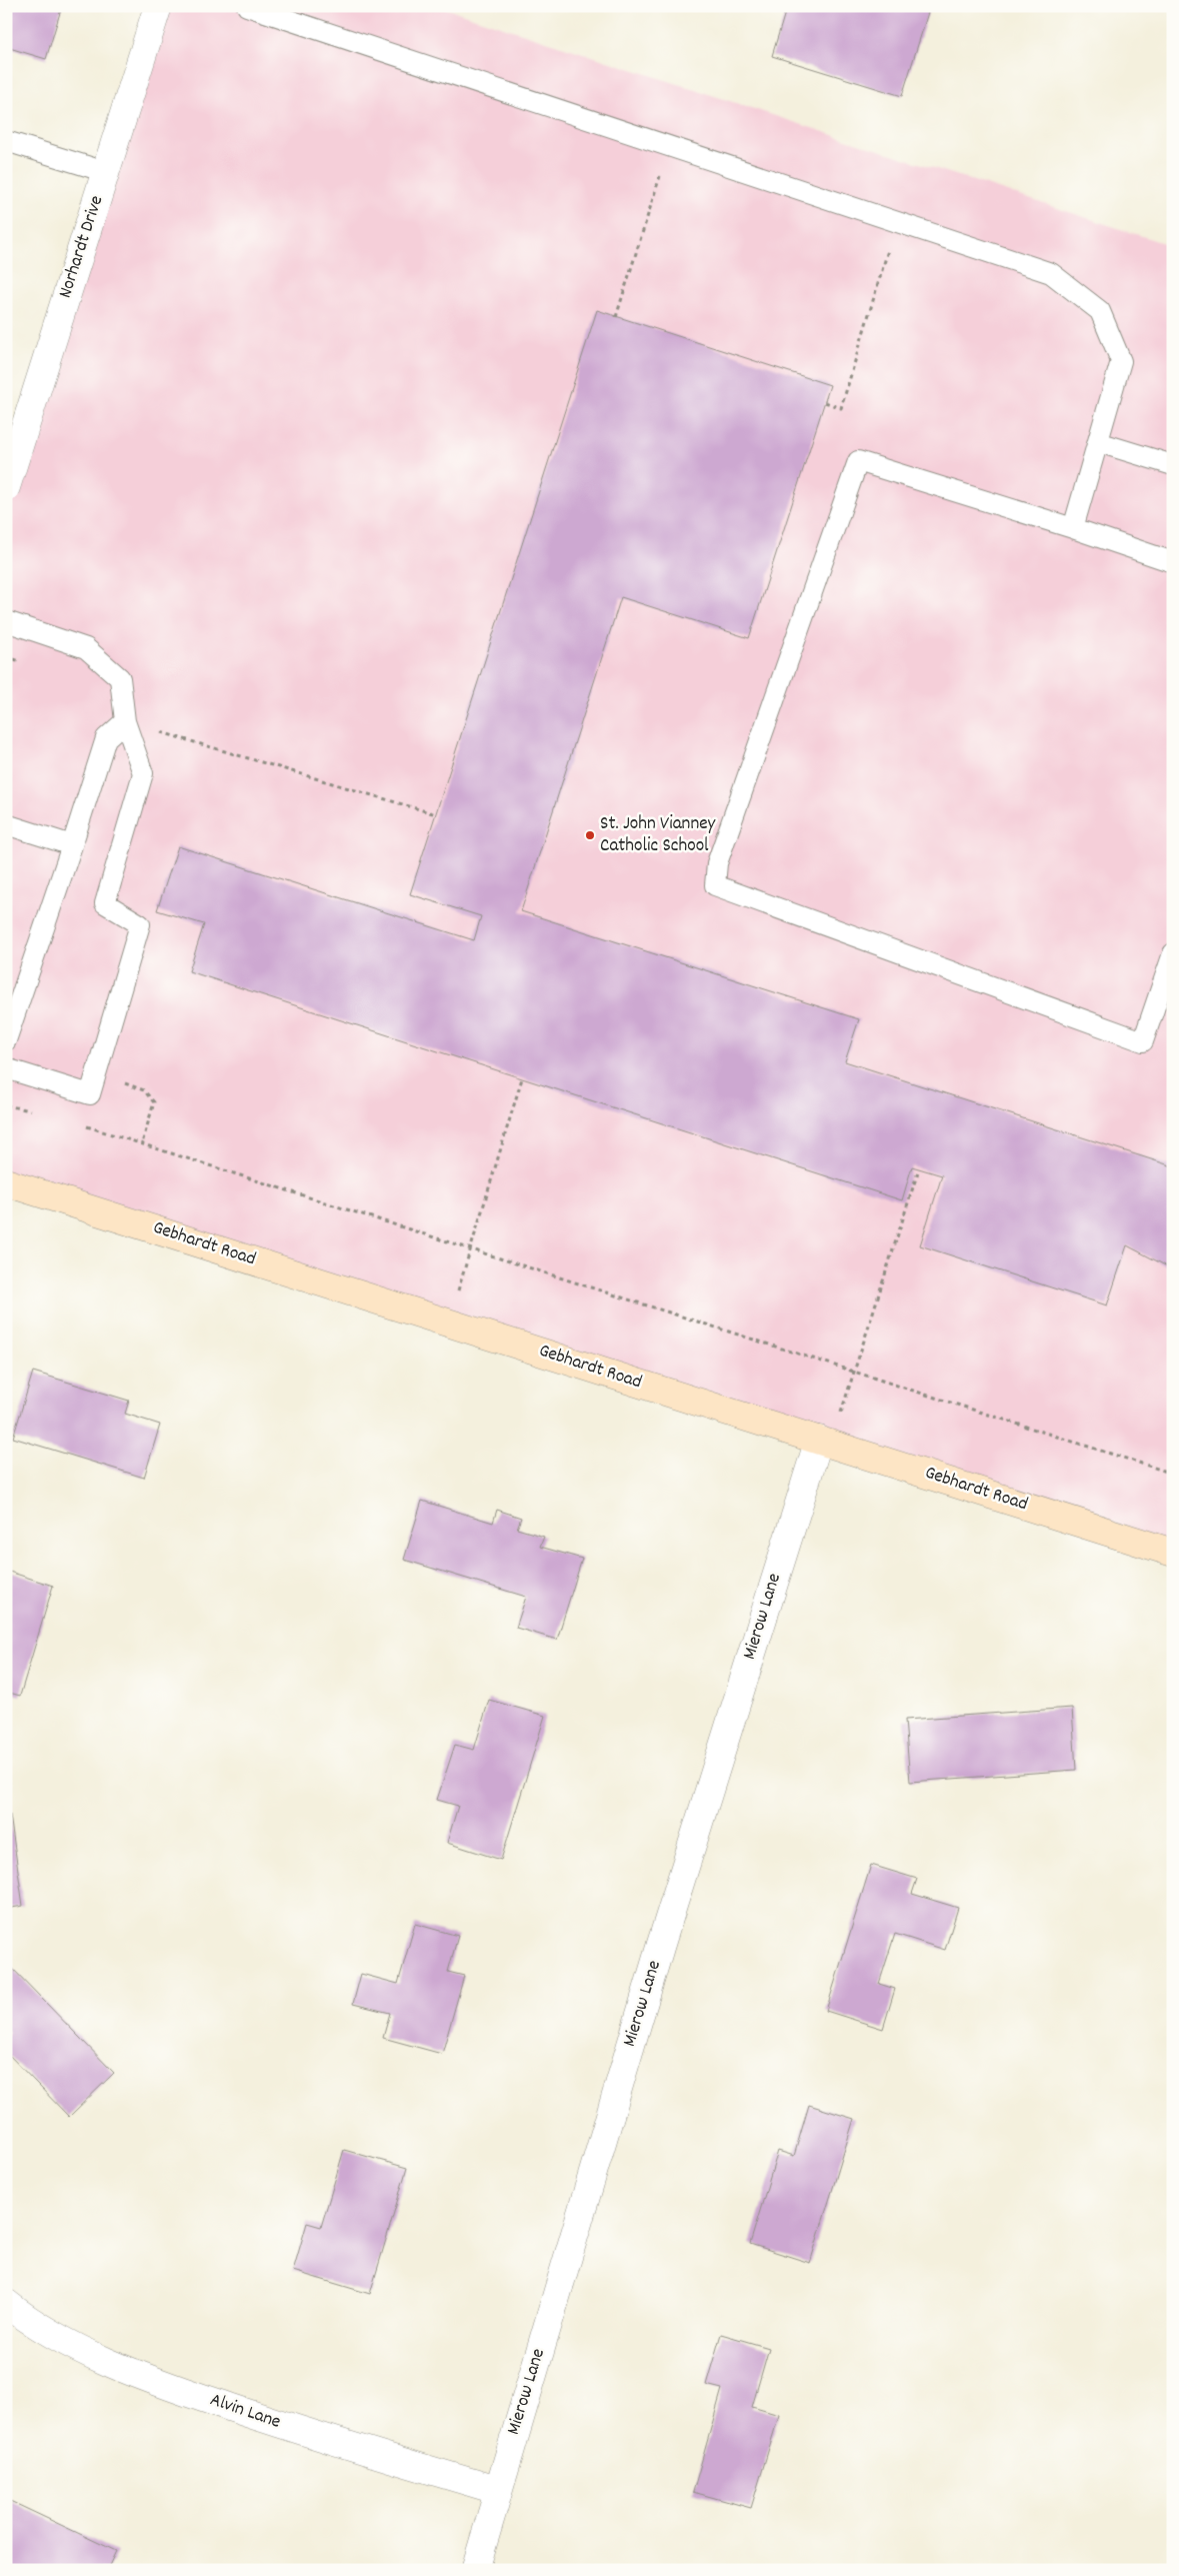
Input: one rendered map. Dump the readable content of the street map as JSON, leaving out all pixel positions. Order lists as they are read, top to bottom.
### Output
{
  "streets": {
    "street": [
      "Norhardt Drive",
      "Gebhardt Road",
      "Mierow Lane",
      "Alvin Lane"
    ]
  },
  "crossings": [
    ["Gebhardt Road", "Mierow Lane"],
    ["Mierow Lane", "Alvin Lane"]
  ],
  "places": ["St. John Vianney Catholic School"]
}
